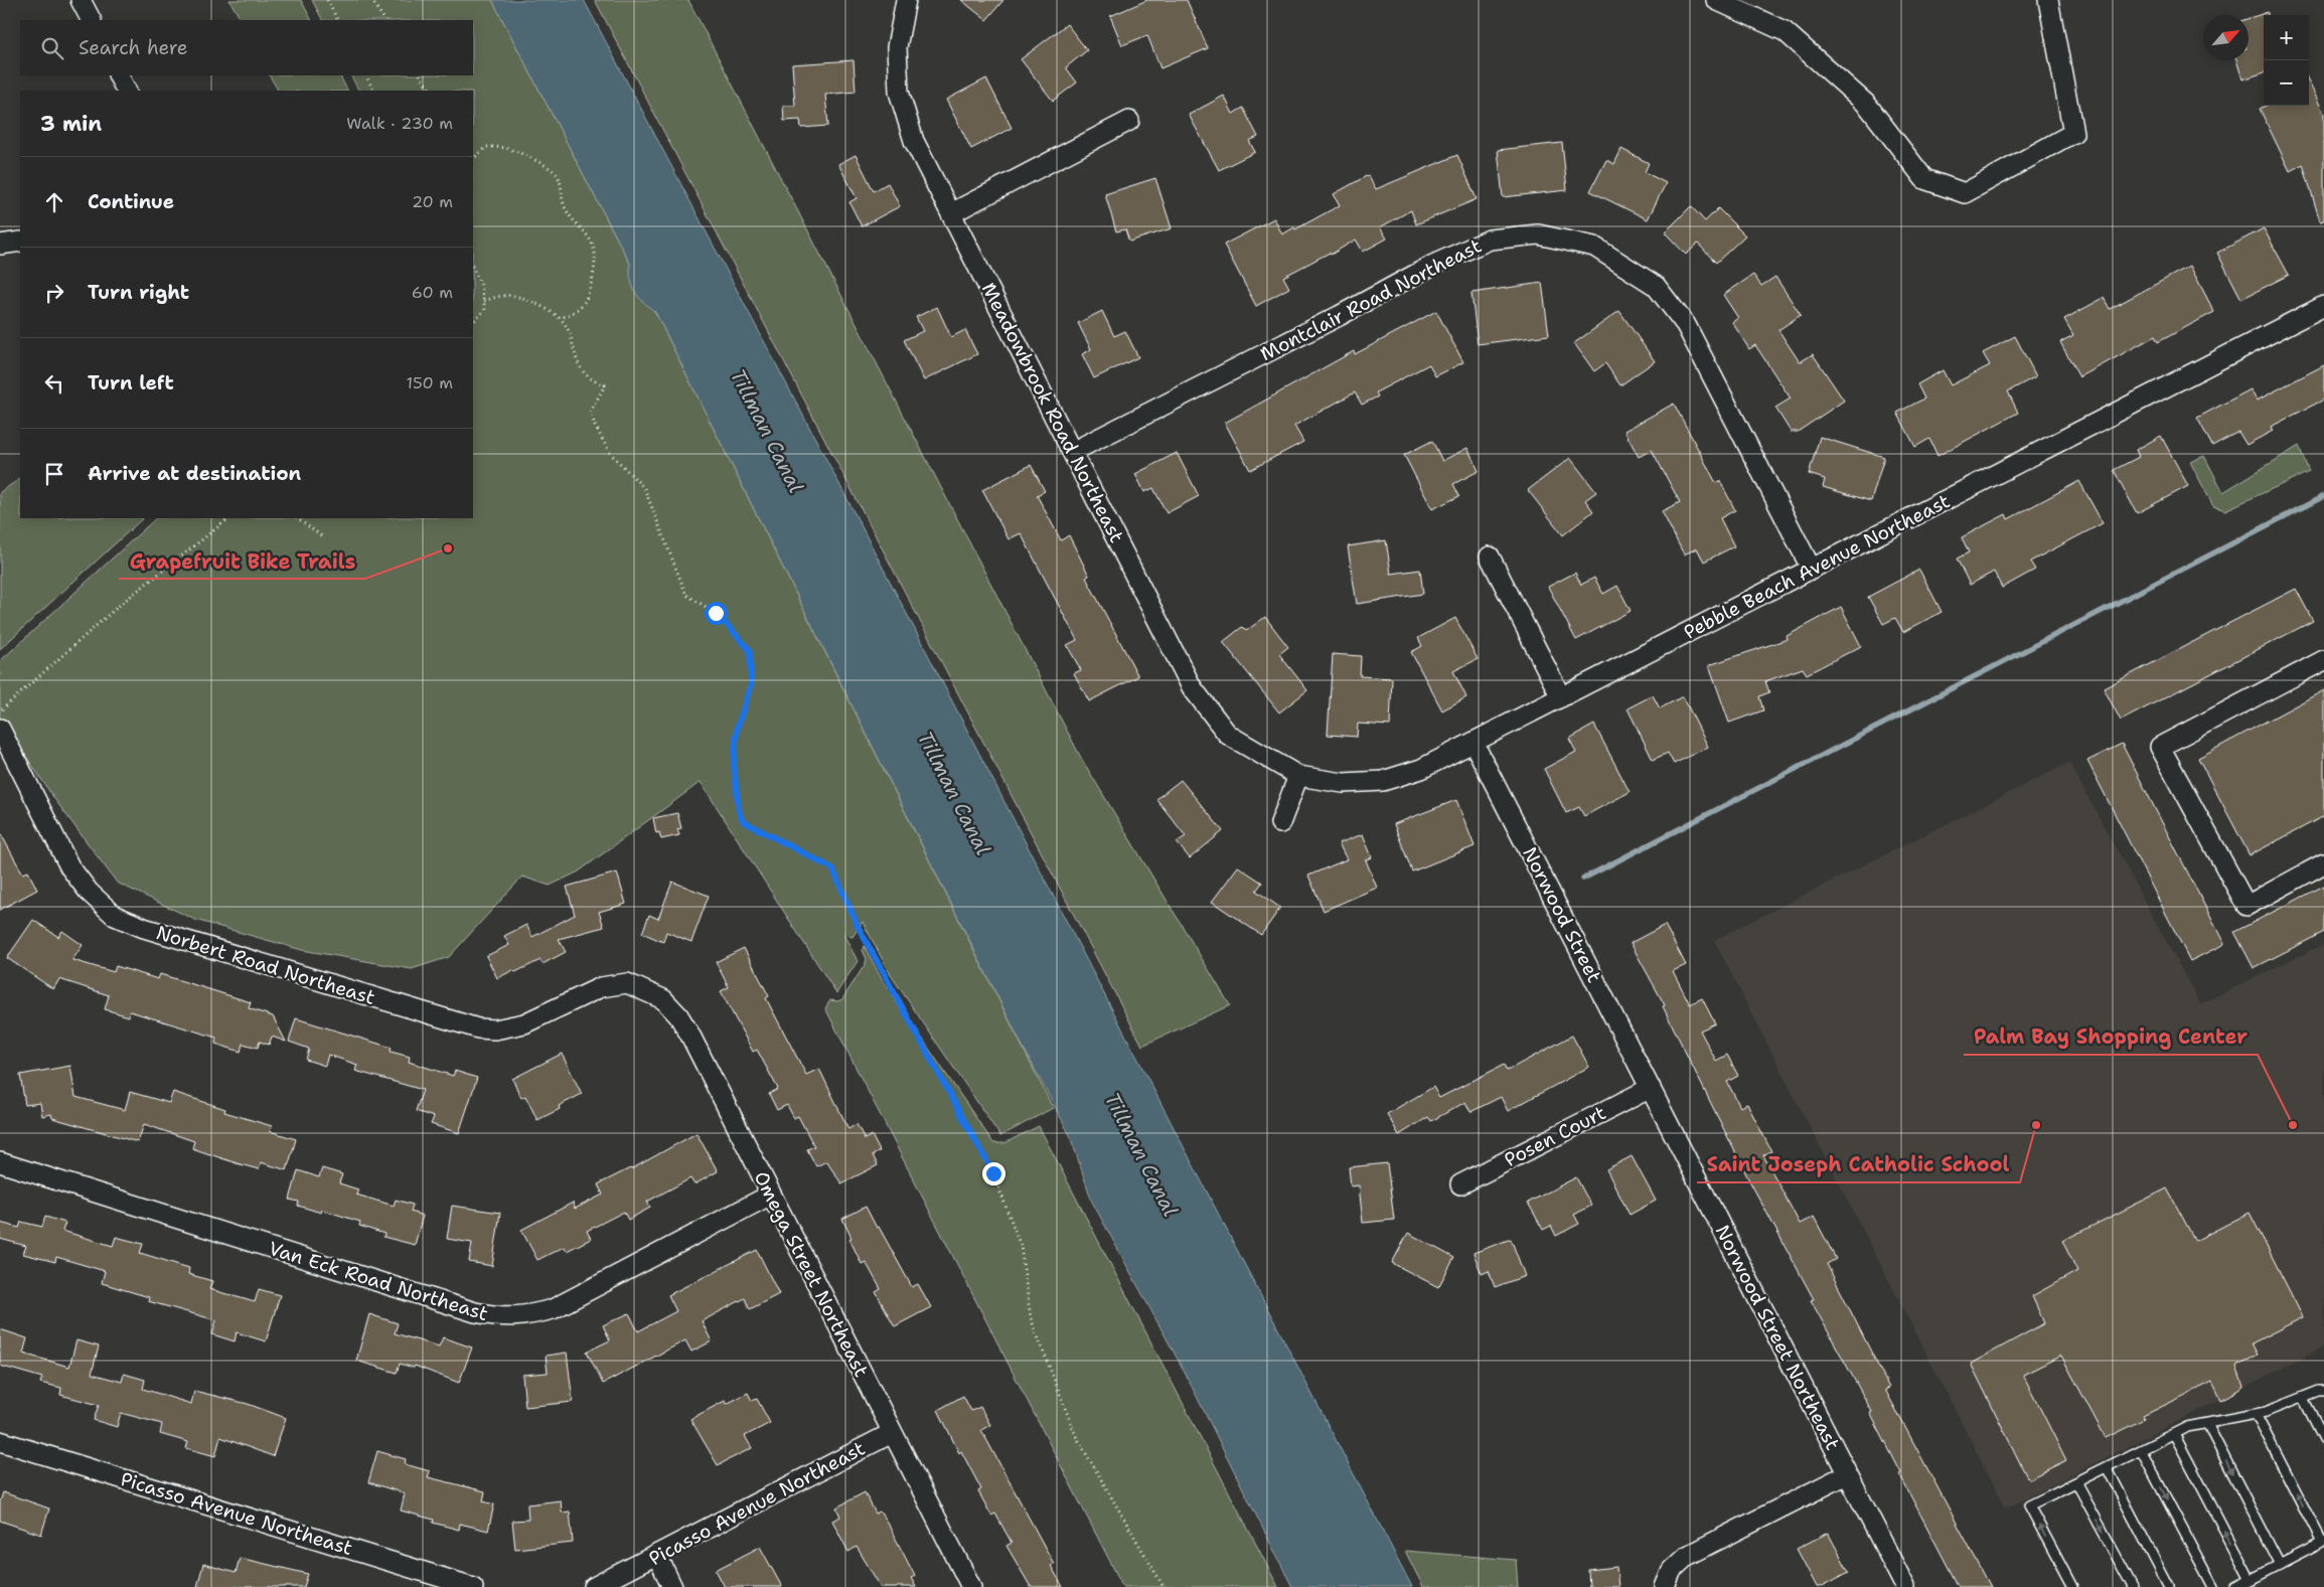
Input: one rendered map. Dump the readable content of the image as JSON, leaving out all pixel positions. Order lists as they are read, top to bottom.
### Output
{
  "streets": {
    "street": [
      "Montclair Road Northeast",
      "Meadowbrook Road Northeast",
      "Pebble Beach Avenue Northeast",
      "Norwood Street",
      "Norbert Road Northeast",
      "Posen Court",
      "Omega Street Northeast",
      "Van Eck Road Northeast",
      "Norwood Street Northeast",
      "Picasso Avenue Northeast"
    ]
  },
  "crossings": [
    ["Montclair Road Northeast", "Meadowbrook Road Northeast"],
    ["Montclair Road Northeast", "Pebble Beach Avenue Northeast"],
    ["Meadowbrook Road Northeast", "Pebble Beach Avenue Northeast"],
    ["Pebble Beach Avenue Northeast", "Norwood Street"],
    ["Norwood Street", "Posen Court"],
    ["Norwood Street", "Norwood Street Northeast"],
    ["Norbert Road Northeast", "Omega Street Northeast"],
    ["Posen Court", "Norwood Street Northeast"],
    ["Omega Street Northeast", "Van Eck Road Northeast"],
    ["Omega Street Northeast", "Picasso Avenue Northeast"]
  ],
  "water": ["Tillman Canal"],
  "places": ["Grapefruit Bike Trails", "Saint Joseph Catholic School", "Palm Bay Shopping Center"],
  "north": "top right",
  "page": {
    "map_buttons": ["+", "−"],
    "search": "Search here",
    "heading": ["3 min", "Walk · 230 m"],
    "list": [
      ["Continue", "20 m"],
      ["Turn right", "60 m"],
      ["Turn left", "150 m"],
      "Arrive at destination"
    ]
  }
}
